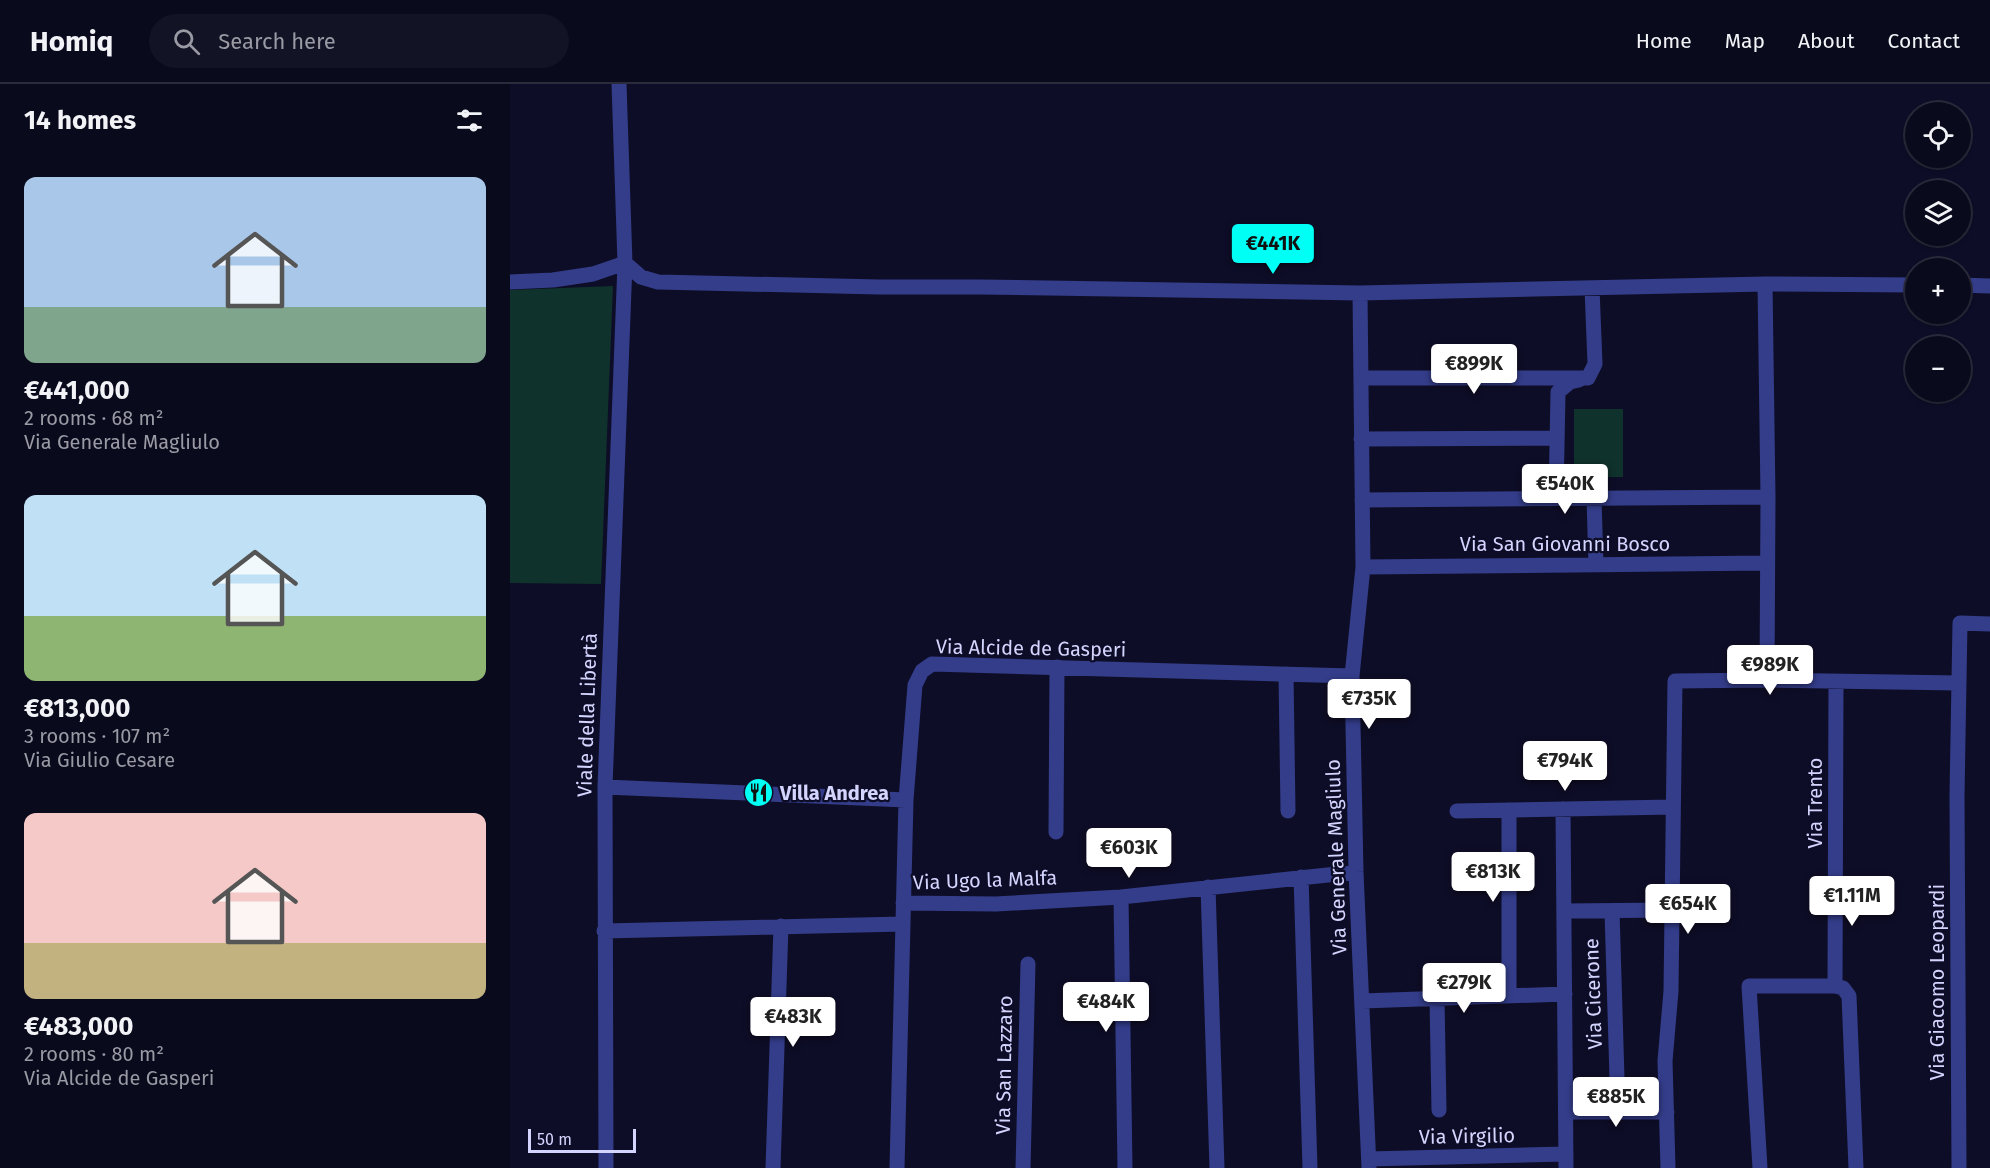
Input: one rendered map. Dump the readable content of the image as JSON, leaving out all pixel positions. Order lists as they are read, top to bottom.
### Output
{
  "streets": {
    "street": [
      "Via San Giovanni Bosco",
      "Via Alcide de Gasperi",
      "Viale della Libertà",
      "Via Trento",
      "Via Generale Magliulo",
      "Via Ugo la Malfa",
      "Via Giacomo Leopardi",
      "Via Cicerone",
      "Via San Lazzaro",
      "Via Virgilio"
    ]
  },
  "crossings": [
    ["Via San Giovanni Bosco", "Via Generale Magliulo"],
    ["Via Alcide de Gasperi", "Via Generale Magliulo"],
    ["Via Alcide de Gasperi", "Via Ugo la Malfa"],
    ["Via Generale Magliulo", "Via Ugo la Malfa"],
    ["Via Generale Magliulo", "Via Virgilio"]
  ],
  "places": {
    "restaurant": ["Villa Andrea"]
  },
  "scale_bar": "50 m",
  "page": {
    "header": "Homiq",
    "search": "Search here",
    "nav": [
      "Home",
      "Map",
      "About",
      "Contact"
    ],
    "heading": "14 homes",
    "map_buttons": ["+", "−"],
    "list": [
      {
        "name": "€441,000",
        "note": "2 rooms · 68 m² · Via Generale Magliulo"
      },
      {
        "name": "€813,000",
        "note": "3 rooms · 107 m² · Via Giulio Cesare"
      },
      {
        "name": "€483,000",
        "note": "2 rooms · 80 m² · Via Alcide de Gasperi"
      }
    ],
    "price": [
      "€441K",
      "€899K",
      "€540K",
      "€989K",
      "€735K",
      "€794K",
      "€603K",
      "€813K",
      "€1.11M",
      "€654K",
      "€279K",
      "€484K",
      "€483K",
      "€885K"
    ],
    "scale": "50 m"
  }
}
